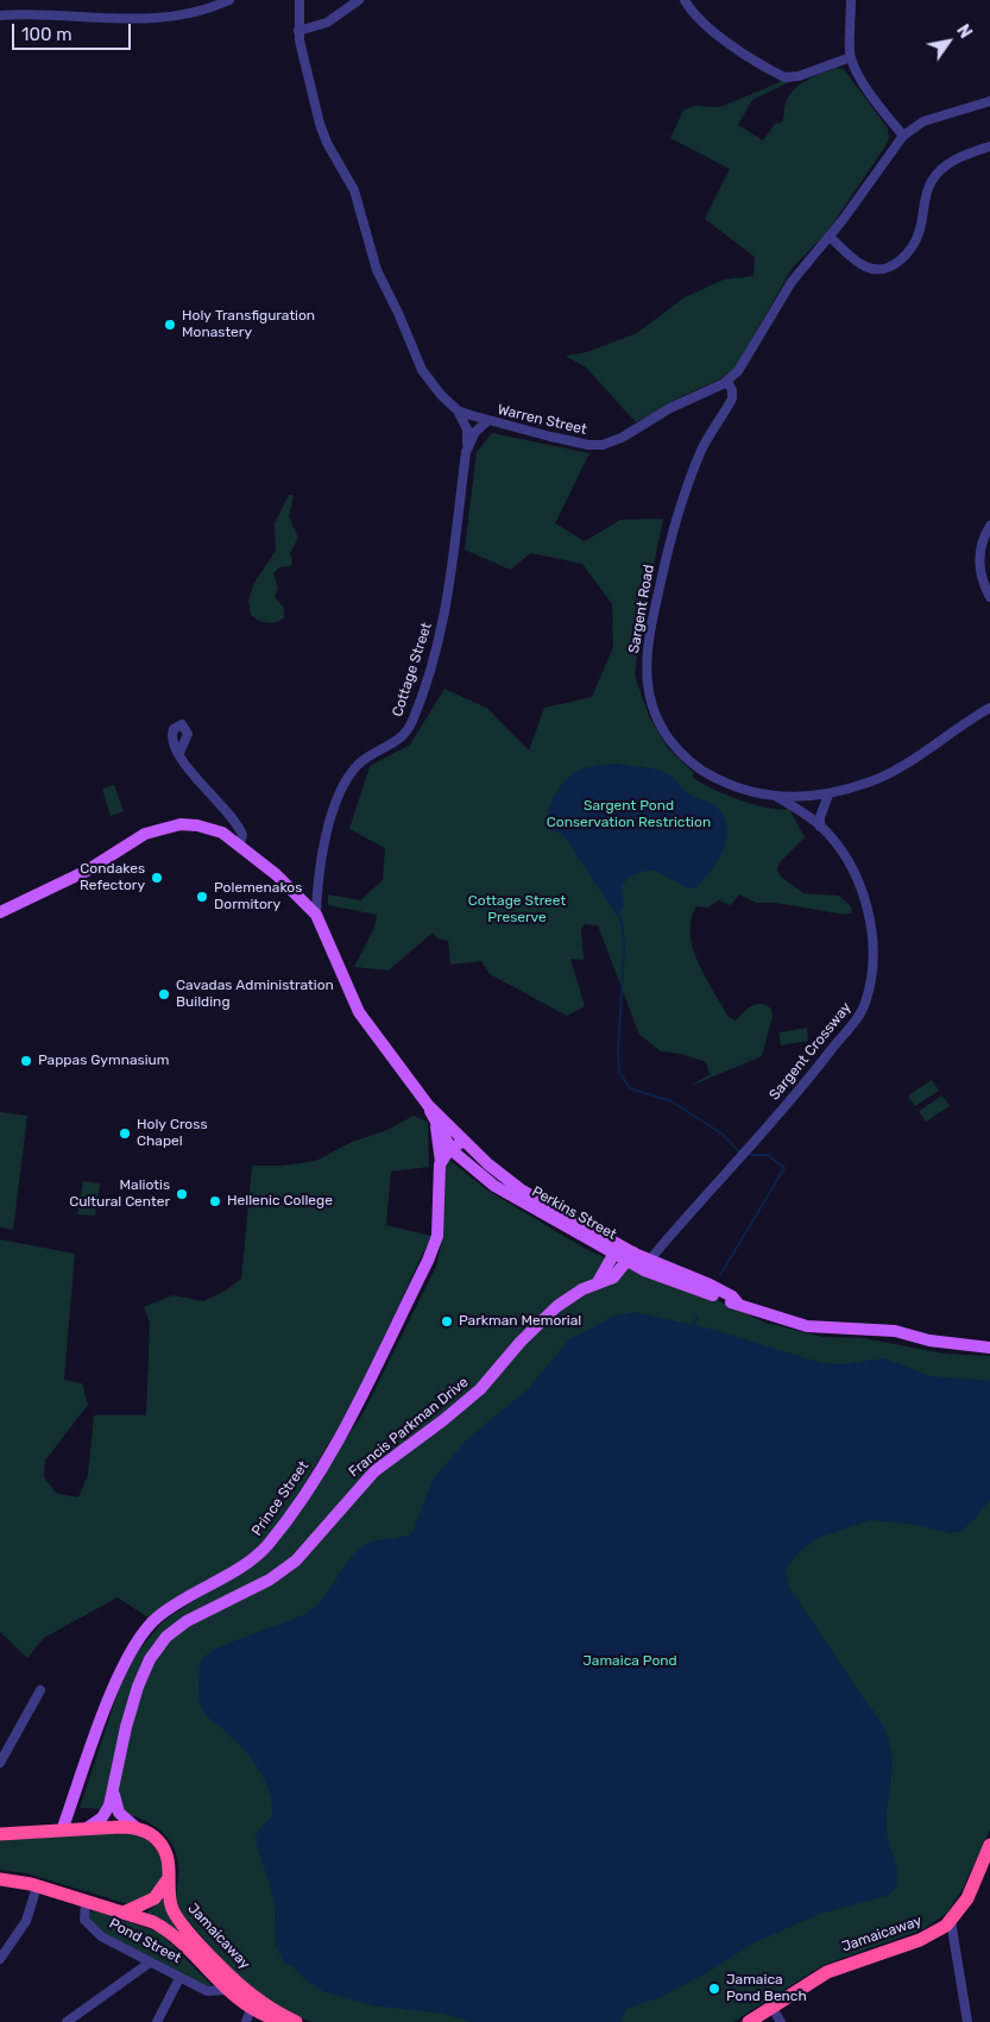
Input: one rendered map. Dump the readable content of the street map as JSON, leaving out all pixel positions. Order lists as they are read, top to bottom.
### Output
{
  "streets": {
    "highway": ["Jamaicaway"],
    "main road": [
      "Cottage Street",
      "Perkins Street",
      "Francis Parkman Drive",
      "Prince Street"
    ],
    "street": [
      "Warren Street",
      "Sargent Road",
      "Sargent Crossway",
      "Pond Street"
    ]
  },
  "crossings": [
    ["Warren Street", "Sargent Road"],
    ["Warren Street", "Cottage Street"],
    ["Sargent Road", "Sargent Crossway"],
    ["Cottage Street", "Perkins Street"],
    ["Sargent Crossway", "Perkins Street"],
    ["Perkins Street", "Francis Parkman Drive"],
    ["Perkins Street", "Prince Street"]
  ],
  "parks": ["Sargent Pond Conservation Restriction", "Cottage Street Preserve", "Jamaica Pond"],
  "places": [
    "Holy Transfiguration Monastery",
    "Condakes Refectory",
    "Polemenakos Dormitory",
    "Cavadas Administration Building",
    "Pappas Gymnasium",
    "Holy Cross Chapel",
    "Maliotis Cultural Center",
    "Hellenic College",
    "Parkman Memorial",
    "Jamaica Pond Bench"
  ],
  "scale_bar": "100 m",
  "north": "top right"
}
